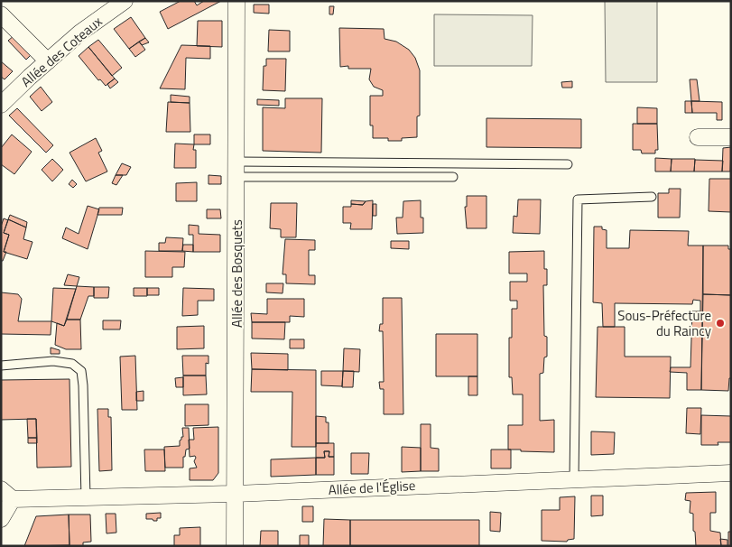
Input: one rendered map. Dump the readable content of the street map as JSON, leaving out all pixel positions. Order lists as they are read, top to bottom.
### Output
{
  "streets": {
    "street": ["Allée des Coteaux", "Allée des Bosquets", "Allée de l'Église"]
  },
  "crossings": [
    ["Allée des Bosquets", "Allée de l'Église"]
  ],
  "places": ["Sous-Préfecture du Raincy"]
}
